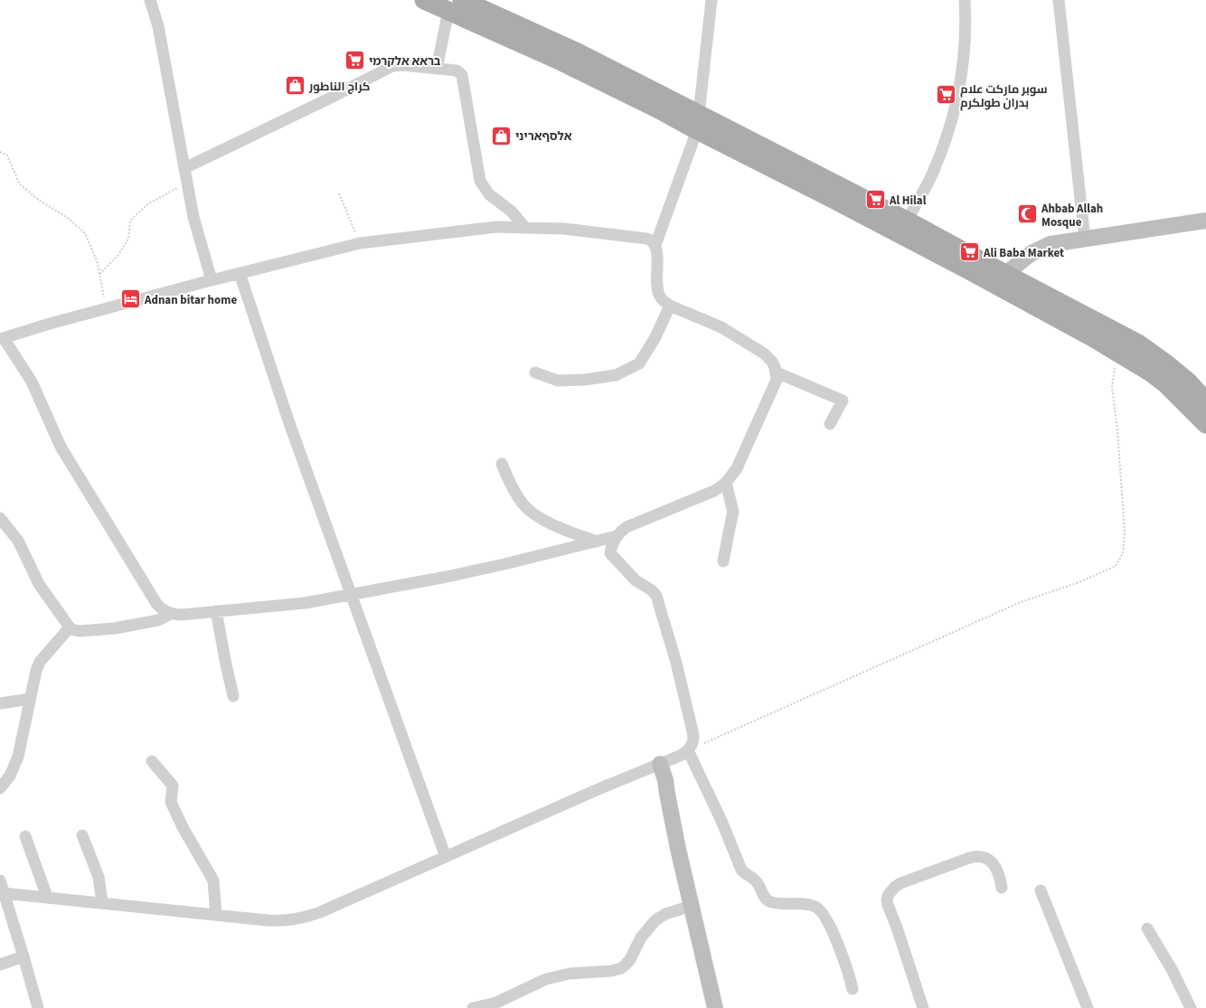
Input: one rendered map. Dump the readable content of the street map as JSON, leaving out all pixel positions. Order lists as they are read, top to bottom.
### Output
{
  "places": {
    "supermarket": [
      "בראא אלקרמי",
      "سوبر ماركت علام بدران طولكرم",
      "Al Hilal",
      "Ali Baba Market"
    ],
    "shop": ["كراج الناطور", "אלסףאריני"],
    "mosque": ["Ahbab Allah Mosque"],
    "hotel": ["Adnan bitar home"]
  }
}
